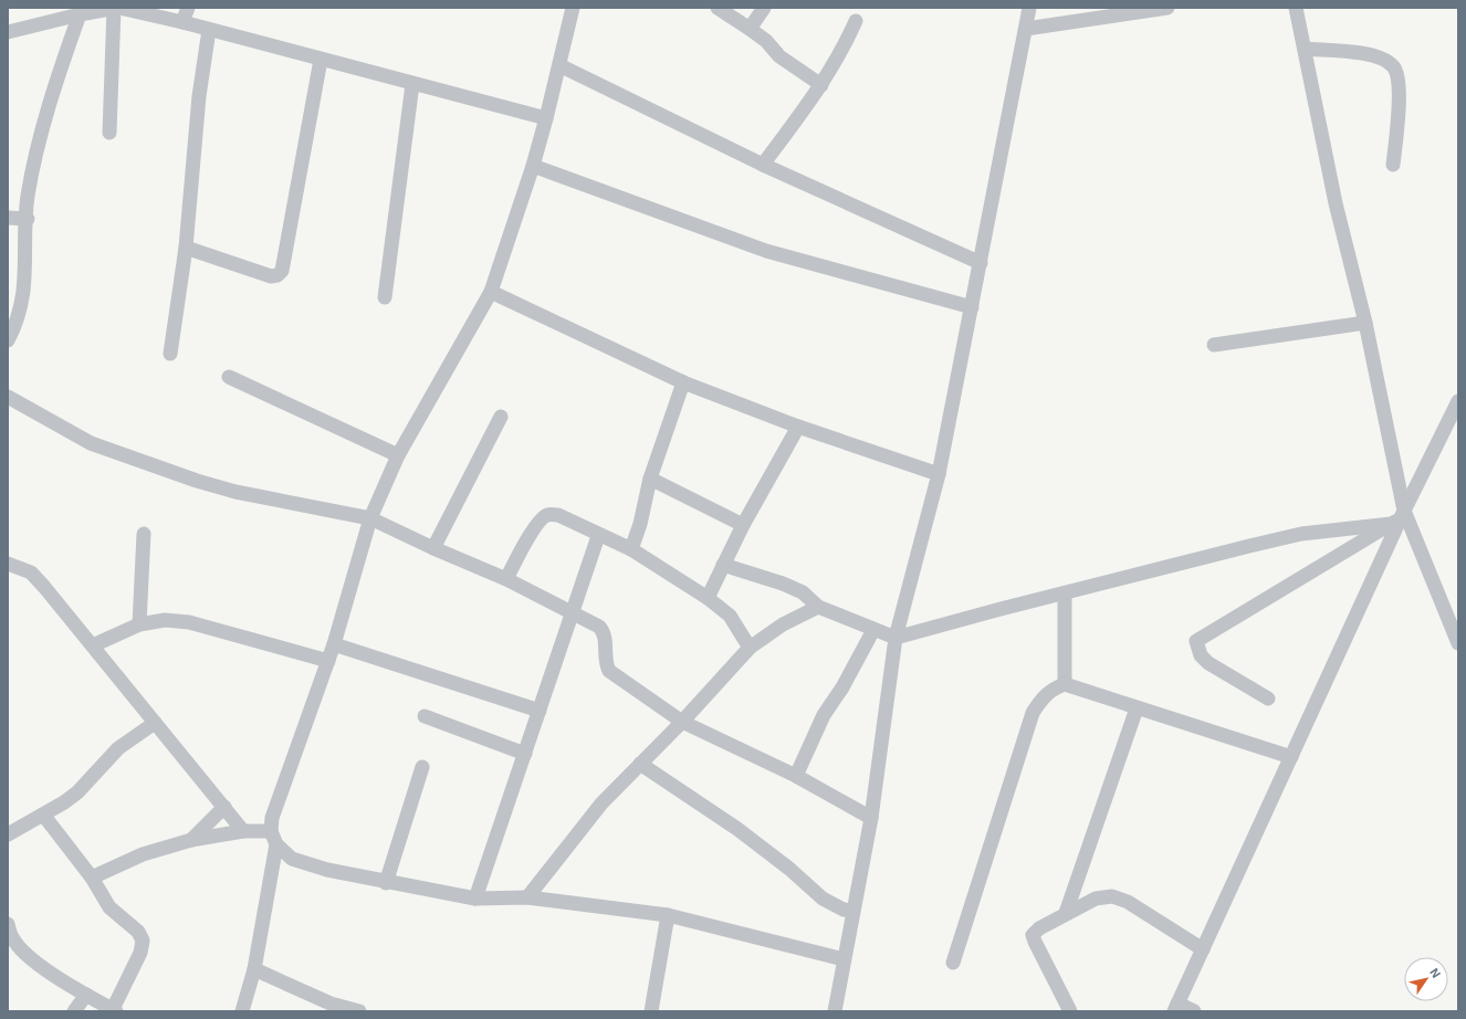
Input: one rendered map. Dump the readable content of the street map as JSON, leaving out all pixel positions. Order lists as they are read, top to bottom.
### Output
{
  "north": "top right"
}
